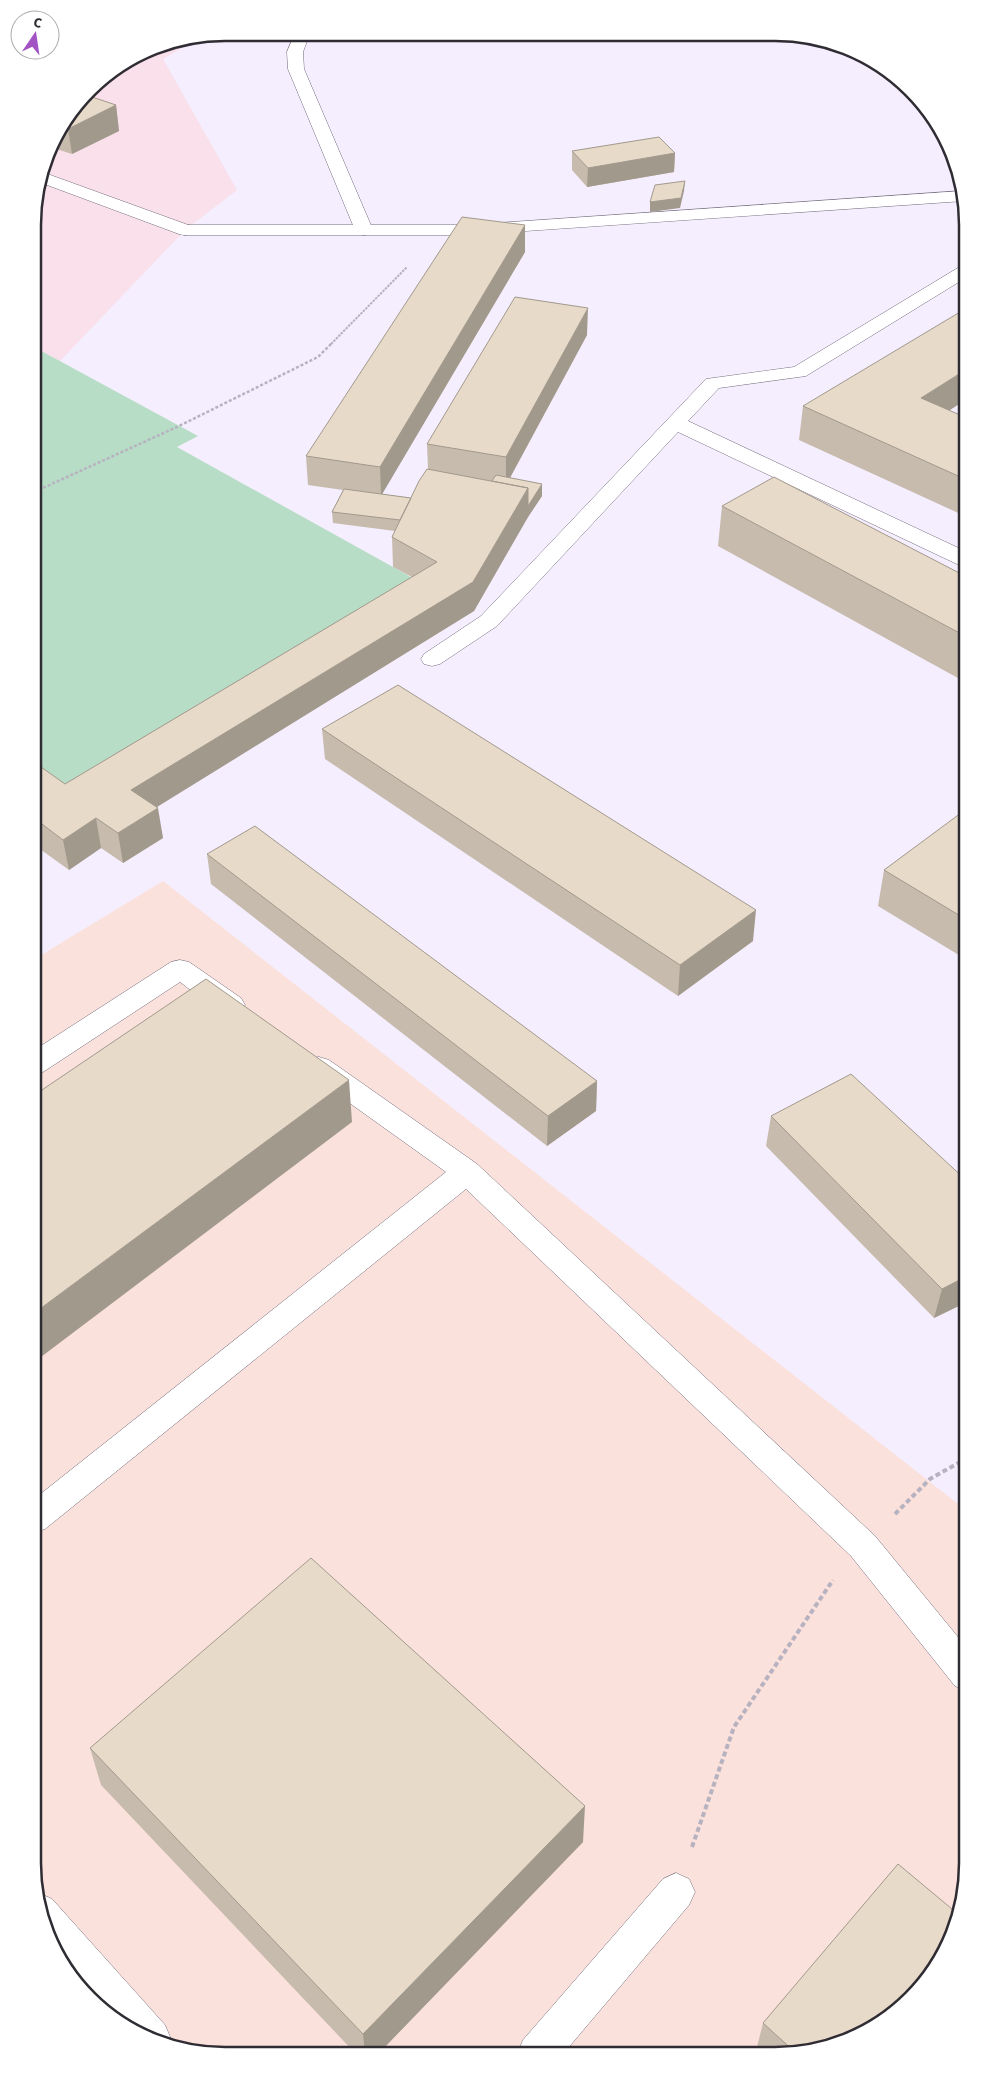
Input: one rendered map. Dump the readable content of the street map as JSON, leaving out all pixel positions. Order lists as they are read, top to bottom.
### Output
{
  "north": "top"
}
